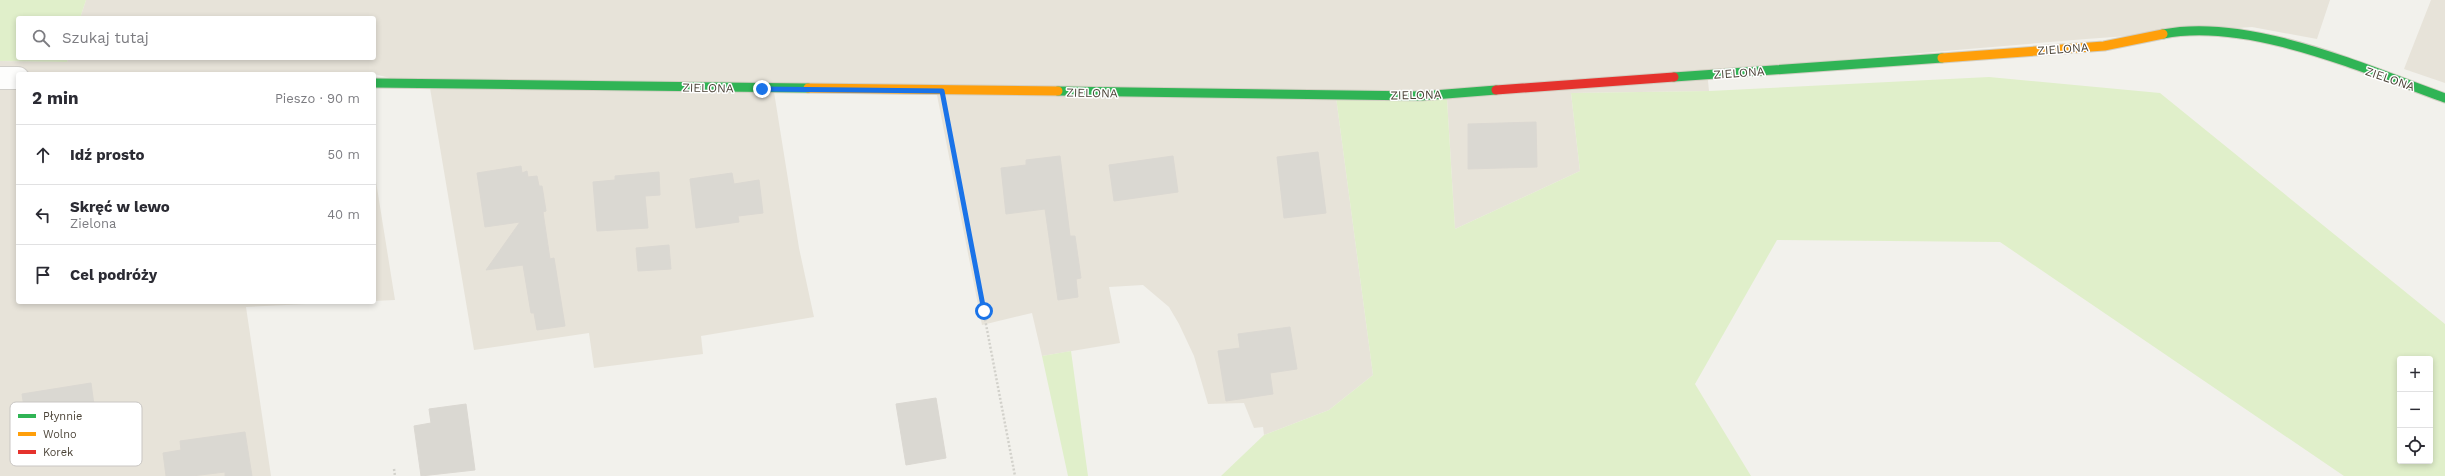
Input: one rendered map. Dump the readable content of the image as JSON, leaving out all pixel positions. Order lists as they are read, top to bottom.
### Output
{
  "streets": {
    "street": ["ZIELONA"]
  },
  "legend": ["Płynnie", "Wolno", "Korek"],
  "page": {
    "search": "Szukaj tutaj",
    "heading": ["2 min", "Pieszo · 90 m"],
    "list": [
      ["Idź prosto", "50 m"],
      ["Skręć w lewo", "Zielona", "40 m"],
      "Cel podróży"
    ],
    "map_buttons": ["+", "−"]
  }
}
